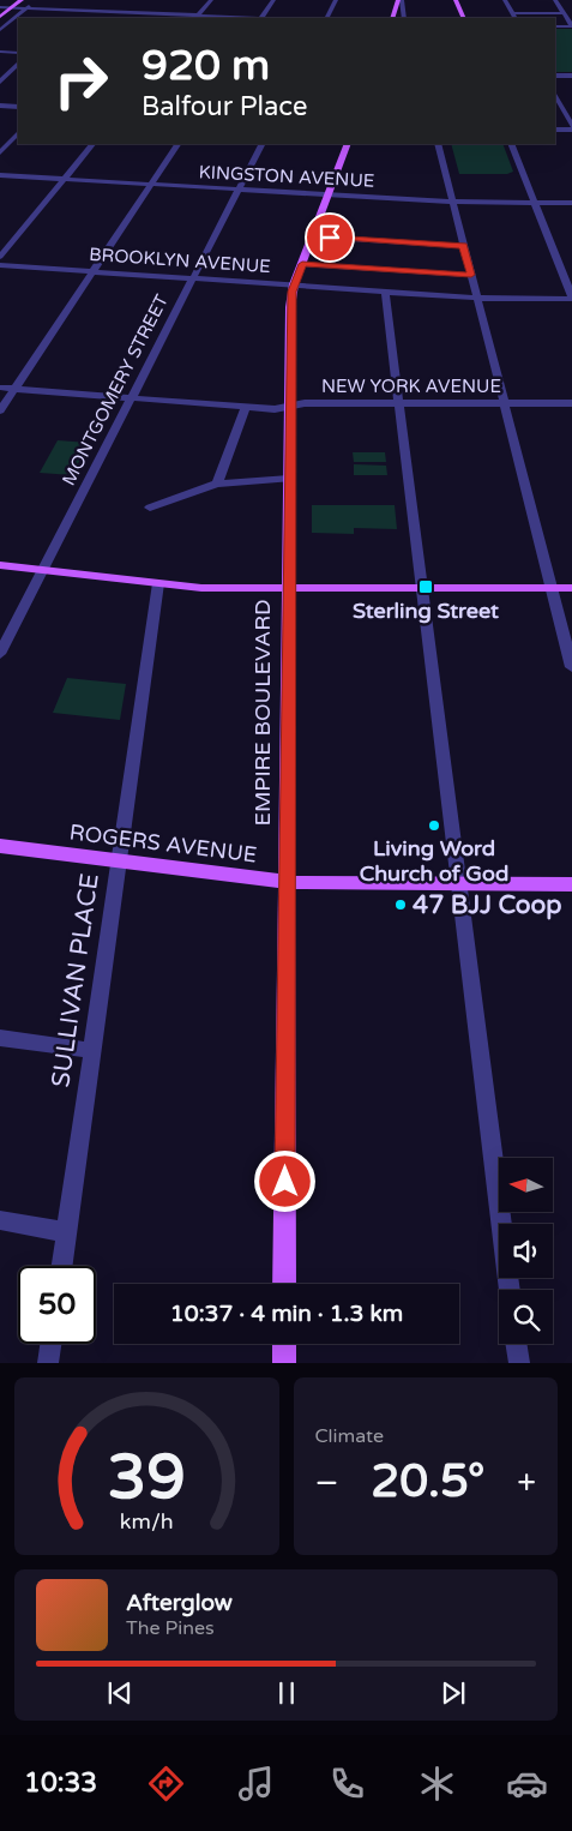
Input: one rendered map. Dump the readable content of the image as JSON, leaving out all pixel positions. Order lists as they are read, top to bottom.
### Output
{
  "streets": {
    "main road": ["EMPIRE BOULEVARD", "ROGERS AVENUE"],
    "street": [
      "KINGSTON AVENUE",
      "BROOKLYN AVENUE",
      "NEW YORK AVENUE",
      "MONTGOMERY STREET",
      "SULLIVAN PLACE"
    ]
  },
  "crossings": [
    ["KINGSTON AVENUE", "MONTGOMERY STREET"],
    ["KINGSTON AVENUE", "EMPIRE BOULEVARD"],
    ["BROOKLYN AVENUE", "MONTGOMERY STREET"],
    ["BROOKLYN AVENUE", "EMPIRE BOULEVARD"],
    ["NEW YORK AVENUE", "MONTGOMERY STREET"],
    ["NEW YORK AVENUE", "EMPIRE BOULEVARD"],
    ["EMPIRE BOULEVARD", "ROGERS AVENUE"],
    ["ROGERS AVENUE", "SULLIVAN PLACE"]
  ],
  "places": {
    "transit": ["Sterling Street"],
    "other": ["Living Word Church of God", "47 BJJ Coop"]
  },
  "north": "left",
  "page": {
    "turn": ["920 m", "Balfour Place"],
    "limit": "50",
    "trip": "10:37 · 4 min · 1.3 km",
    "tile": "Climate",
    "heat": ["−", "20.5°", "+"],
    "song": ["Afterglow", "The Pines"],
    "tabs": "10:33",
    "gauge": ["39", "km/h"]
  }
}
